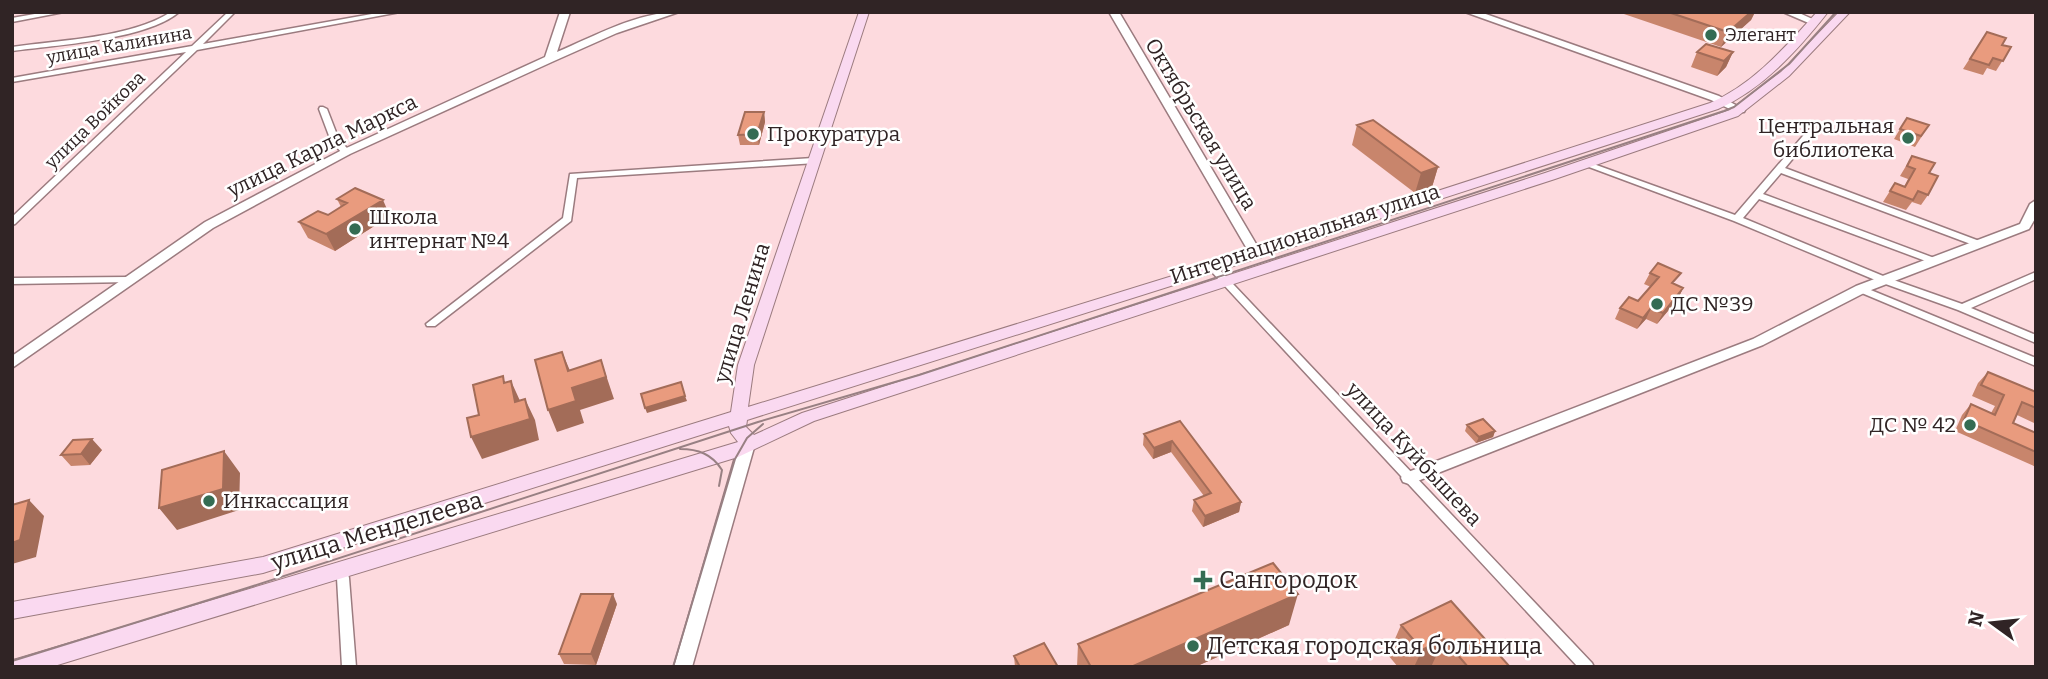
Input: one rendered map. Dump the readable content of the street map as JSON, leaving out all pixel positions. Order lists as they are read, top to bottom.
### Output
{
  "streets": {
    "main road": ["Интернациональная улица", "улица Ленина", "улица Менделеева"],
    "street": [
      "улица Калинина",
      "улица Войкова",
      "Октябрьская улица",
      "улица Карла Маркса",
      "улица Куйбышева"
    ]
  },
  "crossings": [
    ["улица Калинина", "улица Войкова"],
    ["Октябрьская улица", "Интернациональная улица"],
    ["Интернациональная улица", "улица Ленина"],
    ["Интернациональная улица", "улица Куйбышева"],
    ["Интернациональная улица", "улица Менделеева"],
    ["улица Ленина", "улица Менделеева"]
  ],
  "places": {
    "other": [
      "Элегант",
      "Прокуратура",
      "Центральная библиотека",
      "Школа интернат №4",
      "ДС №39",
      "ДС № 42",
      "Инкассация",
      "Детская городская больница"
    ],
    "health": ["Сангородок"]
  },
  "north": "left"
}
